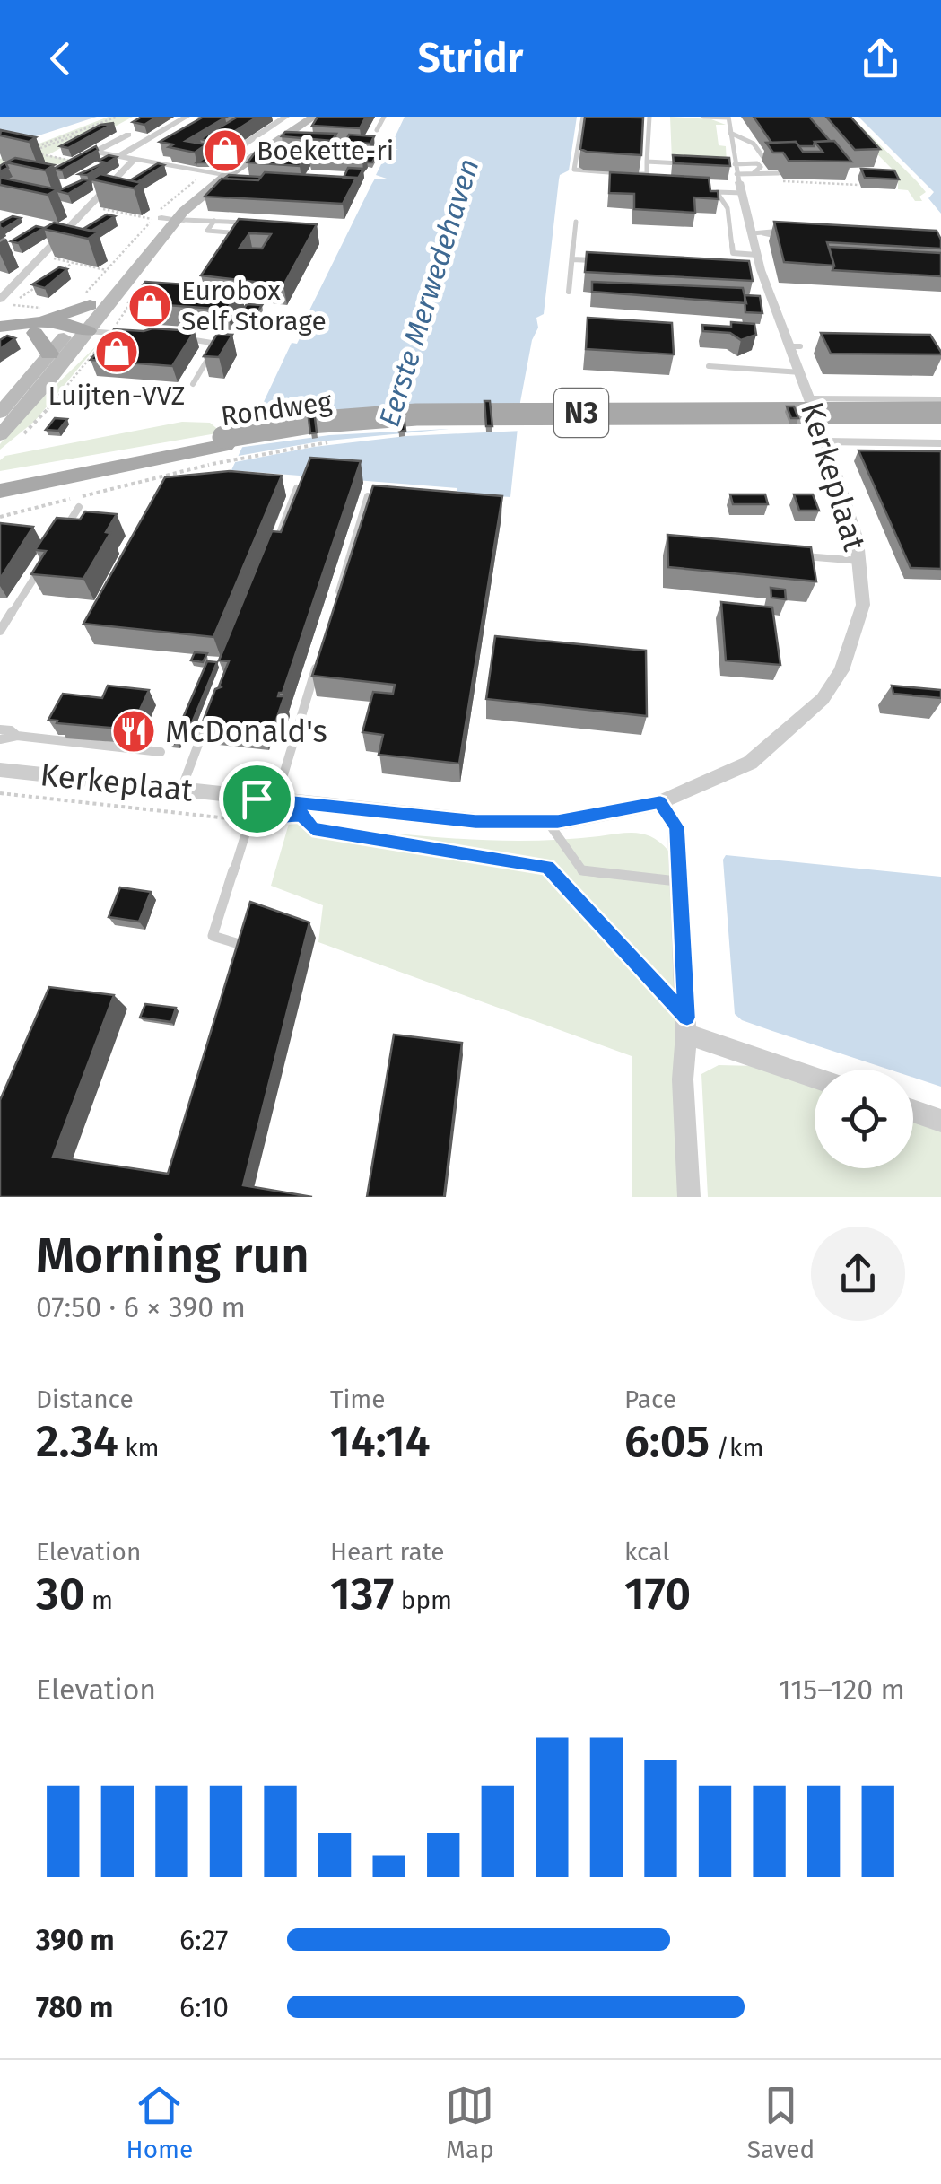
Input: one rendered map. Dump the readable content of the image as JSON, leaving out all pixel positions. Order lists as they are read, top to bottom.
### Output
{
  "streets": {
    "main road": ["Rondweg", "N3"],
    "street": ["Kerkeplaat"]
  },
  "water": ["Eerste Merwedehaven"],
  "places": {
    "shop": ["Boekette-ri", "Eurobox Self Storage", "Luijten-VVZ"],
    "restaurant": ["McDonald's"]
  },
  "page": {
    "header": "Stridr",
    "heading": ["Morning run", "07:50 · 6 × 390 m"],
    "stats": [
      ["Distance", "2.34 km"],
      ["Time", "14:14"],
      ["Pace", "6:05 /km"],
      ["Elevation", "30 m"],
      ["Heart rate", "137 bpm"],
      ["kcal", "170"]
    ],
    "chart": ["Elevation", "115–120 m"],
    "list": [
      {
        "name": "390 m",
        "note": "6:27"
      },
      {
        "name": "780 m",
        "note": "6:10"
      }
    ],
    "tabs": ["Home", "Map", "Saved"]
  }
}
